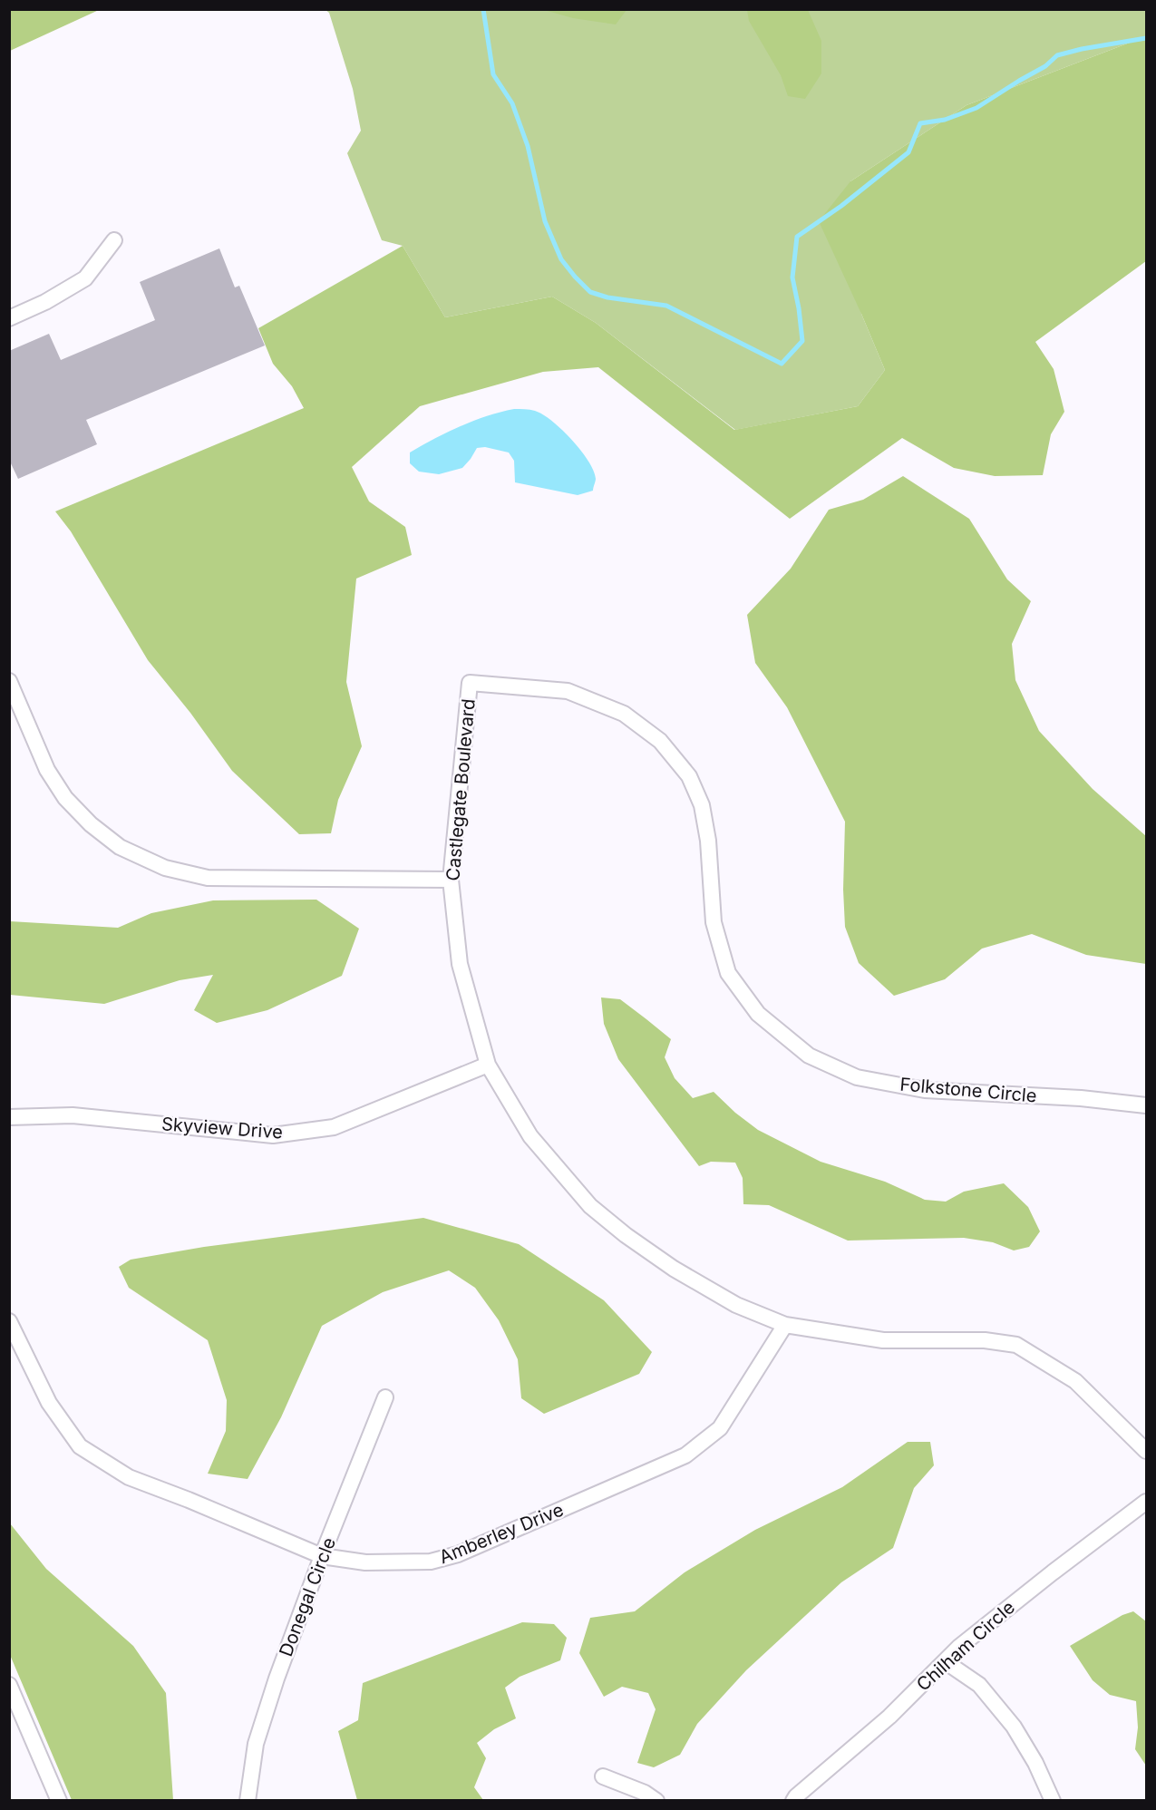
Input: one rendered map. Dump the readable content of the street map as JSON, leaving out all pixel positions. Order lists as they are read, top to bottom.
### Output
{
  "streets": {
    "street": [
      "Castlegate Boulevard",
      "Folkstone Circle",
      "Skyview Drive",
      "Amberley Drive",
      "Donegal Circle",
      "Chilham Circle"
    ]
  },
  "crossings": [
    ["Castlegate Boulevard", "Folkstone Circle"],
    ["Castlegate Boulevard", "Skyview Drive"],
    ["Castlegate Boulevard", "Amberley Drive"],
    ["Amberley Drive", "Donegal Circle"]
  ]
}
